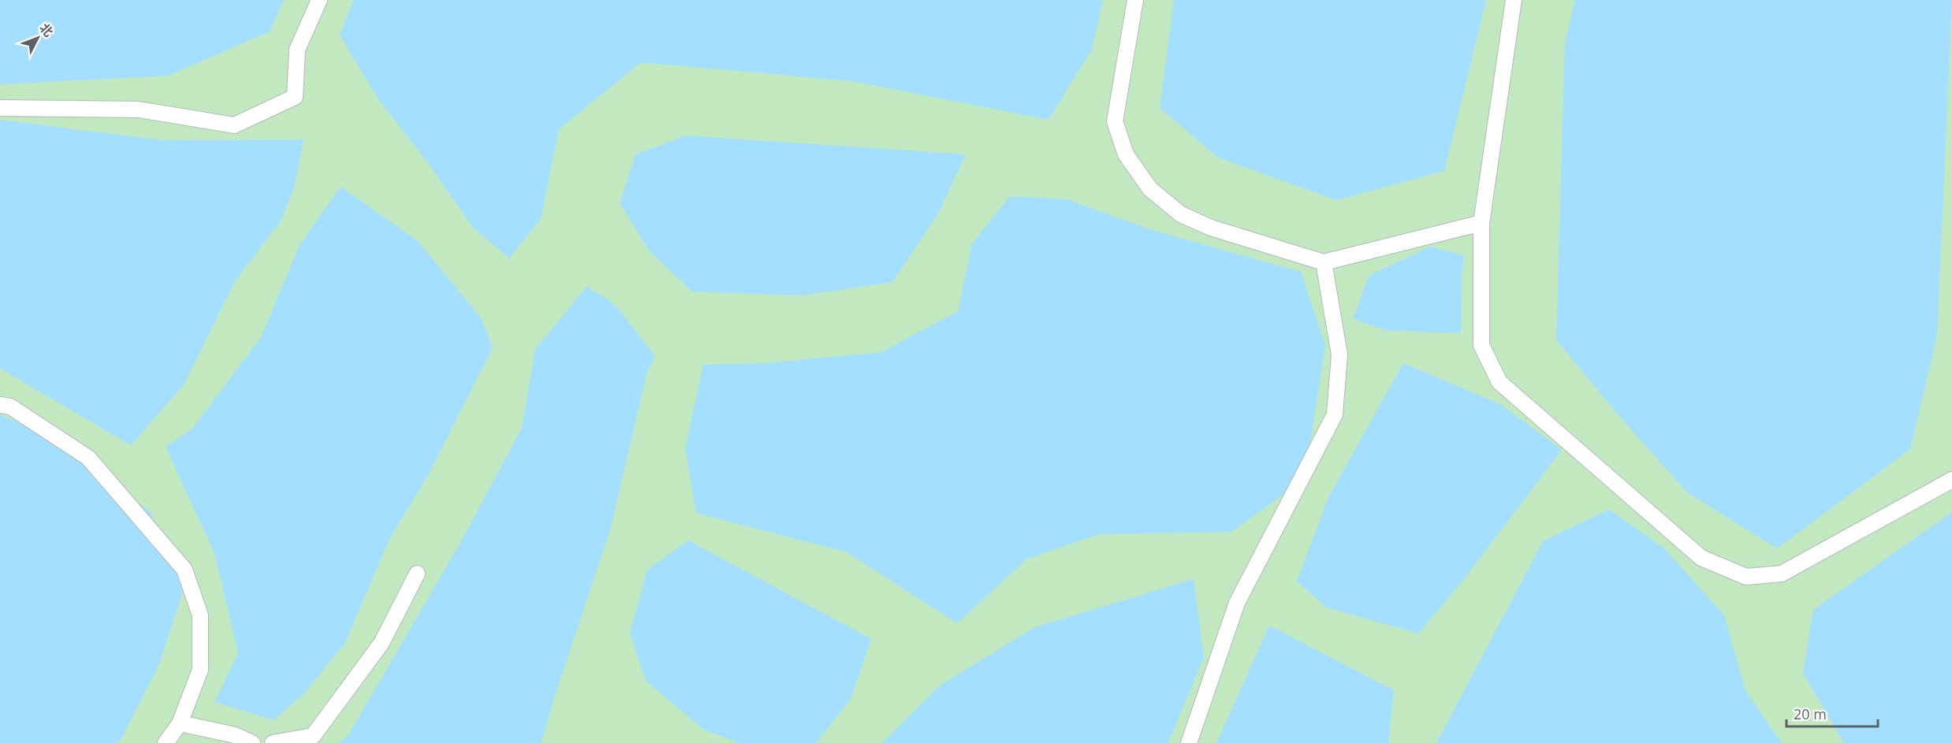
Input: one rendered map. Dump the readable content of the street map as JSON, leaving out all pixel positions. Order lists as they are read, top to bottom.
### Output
{
  "scale_bar": "20 m",
  "north": "top right"
}
